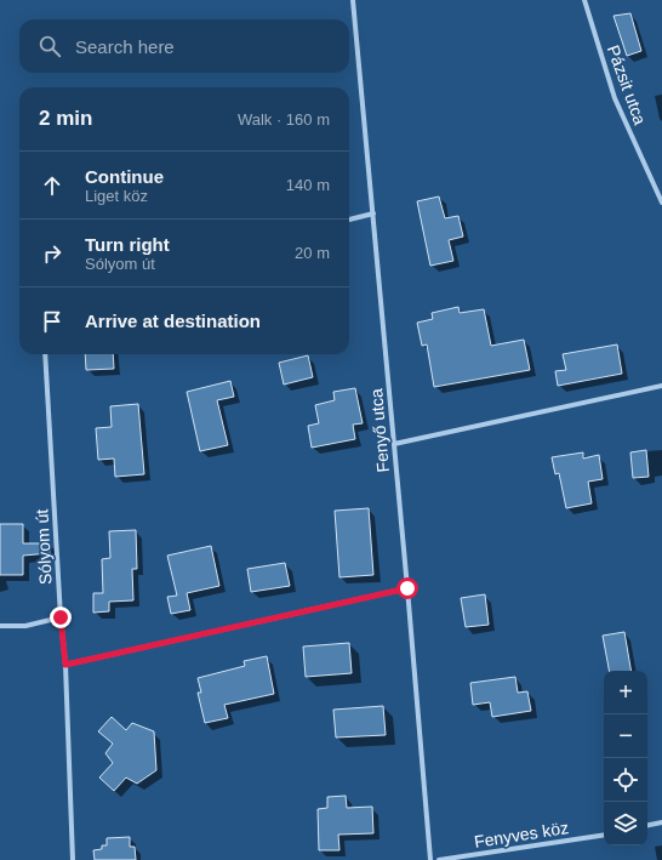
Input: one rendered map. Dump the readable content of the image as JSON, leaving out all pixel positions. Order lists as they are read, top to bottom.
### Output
{
  "streets": {
    "street": [
      "Pázsit utca",
      "Fenyő utca",
      "Sólyom út",
      "Fenyves köz"
    ]
  },
  "page": {
    "search": "Search here",
    "heading": ["2 min", "Walk · 160 m"],
    "list": [
      ["Continue", "Liget köz", "140 m"],
      ["Turn right", "Sólyom út", "20 m"],
      "Arrive at destination"
    ],
    "map_buttons": ["+", "−"]
  }
}
